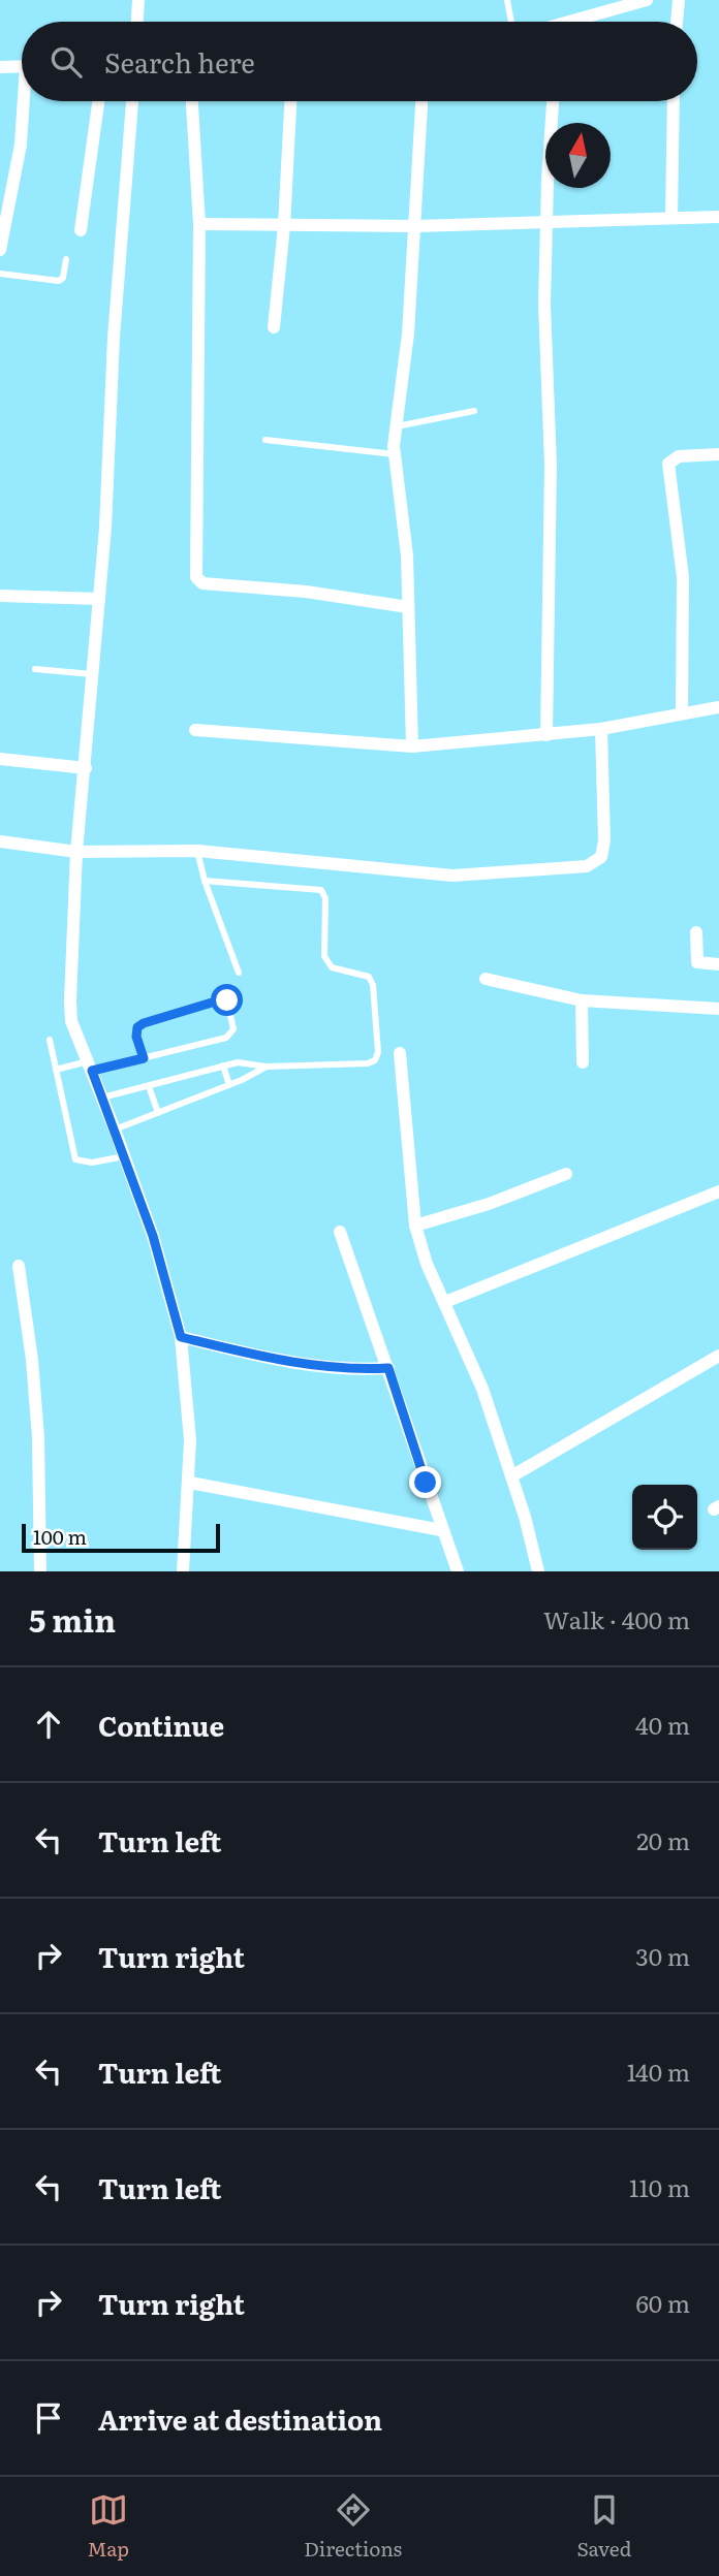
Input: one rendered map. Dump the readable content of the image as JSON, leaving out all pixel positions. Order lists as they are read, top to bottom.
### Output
{
  "scale_bar": "100 m",
  "north": "top",
  "page": {
    "search": "Search here",
    "scale": "100 m",
    "heading": ["5 min", "Walk · 400 m"],
    "list": [
      ["Continue", "40 m"],
      ["Turn left", "20 m"],
      ["Turn right", "30 m"],
      ["Turn left", "140 m"],
      ["Turn left", "110 m"],
      ["Turn right", "60 m"],
      "Arrive at destination"
    ],
    "nav": ["Map", "Directions", "Saved"]
  }
}
